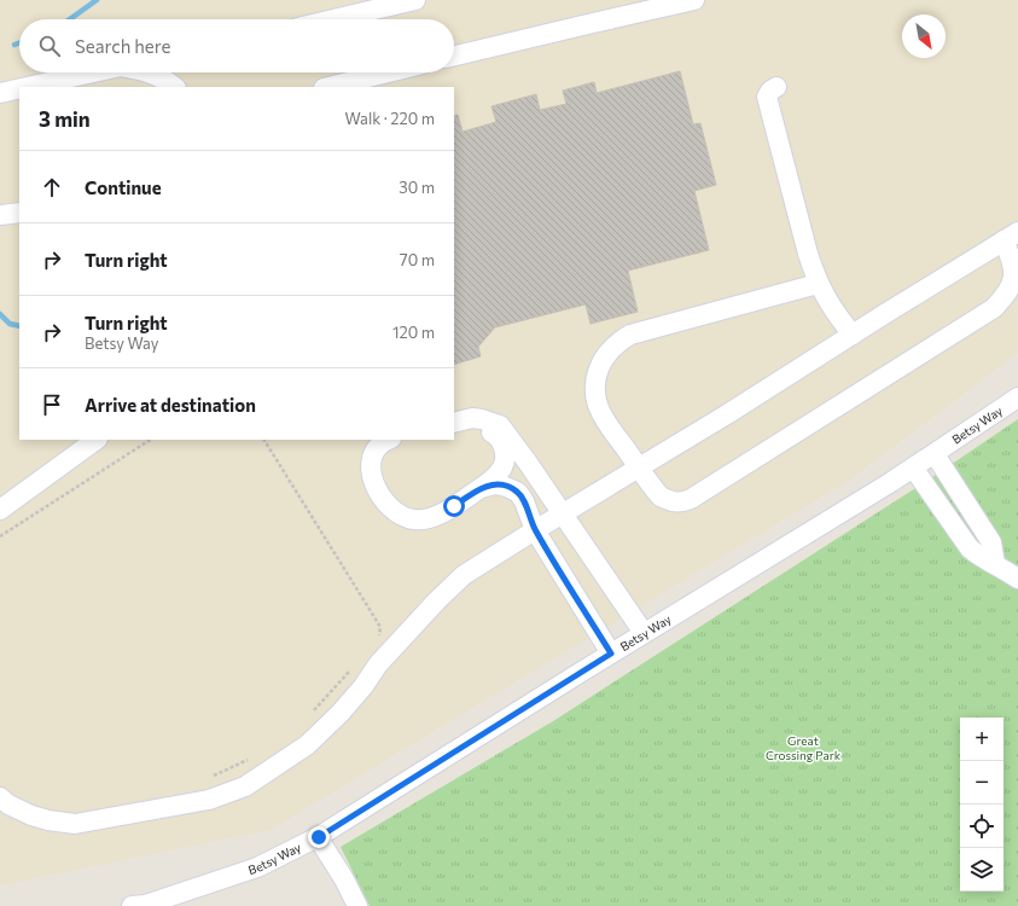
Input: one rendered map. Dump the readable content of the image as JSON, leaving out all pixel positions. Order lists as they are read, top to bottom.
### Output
{
  "streets": {
    "street": ["Betsy Way"]
  },
  "parks": ["Great Crossing Park"],
  "north": "bottom right",
  "page": {
    "search": "Search here",
    "heading": ["3 min", "Walk · 220 m"],
    "list": [
      ["Continue", "30 m"],
      ["Turn right", "70 m"],
      ["Turn right", "Betsy Way", "120 m"],
      "Arrive at destination"
    ],
    "map_buttons": ["+", "−"]
  }
}
